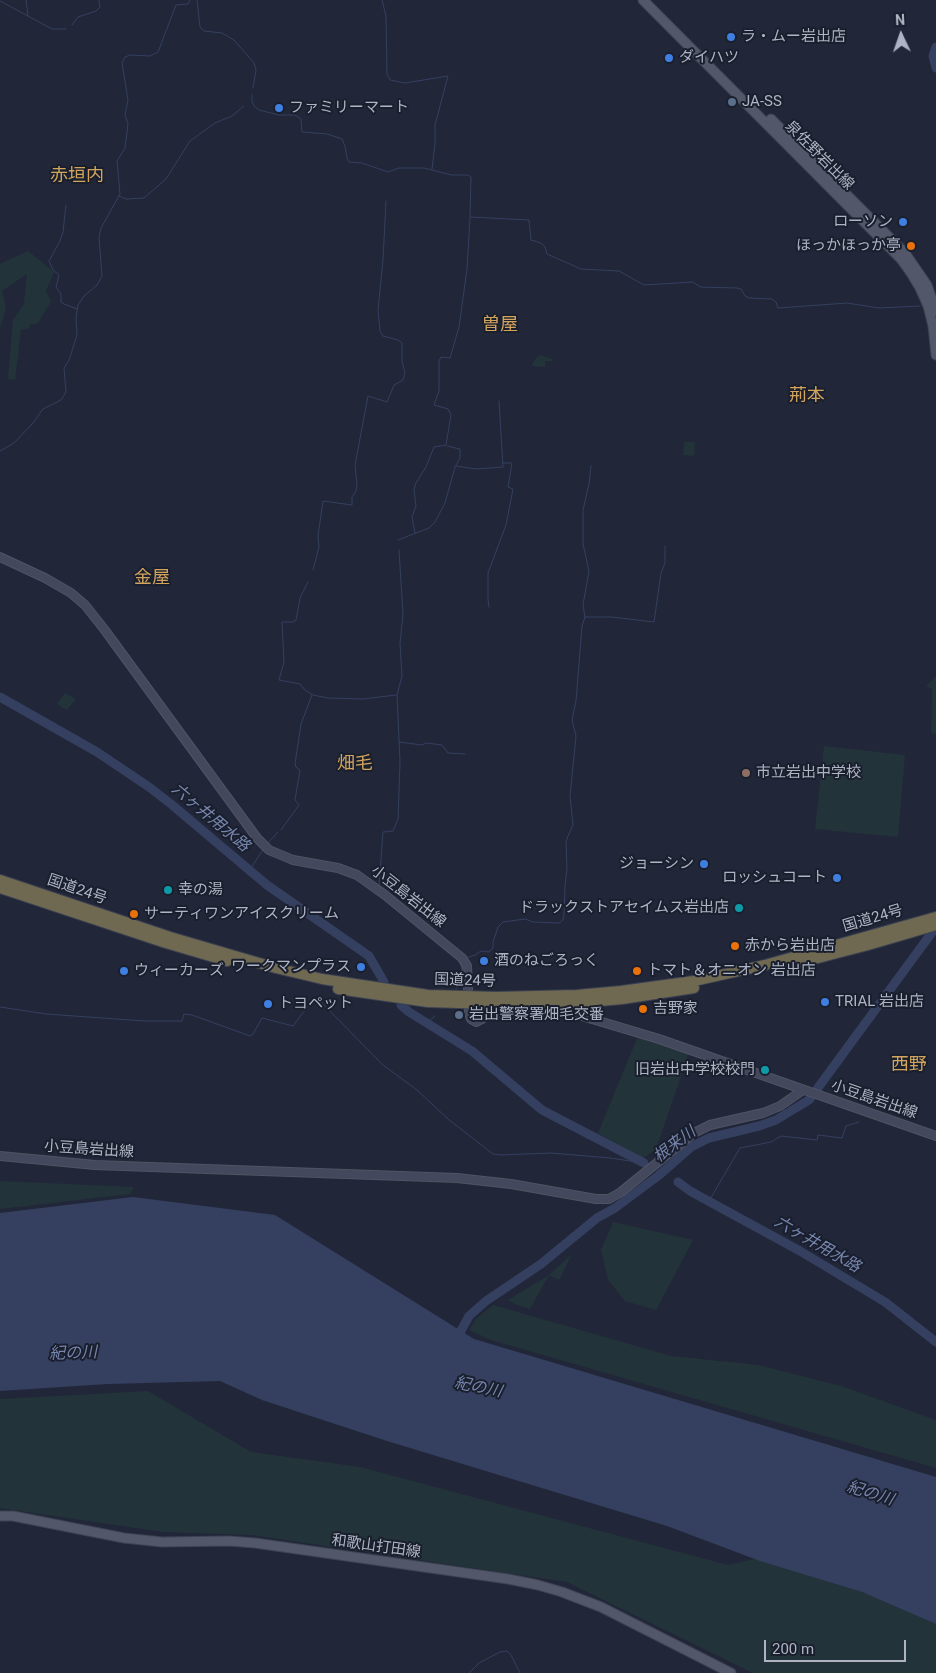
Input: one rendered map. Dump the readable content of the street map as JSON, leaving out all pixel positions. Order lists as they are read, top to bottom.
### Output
{
  "streets": {
    "highway": ["国道24号"],
    "main road": ["泉佐野岩出線", "小豆島岩出線", "和歌山打田線"]
  },
  "crossings": [
    ["国道24号", "小豆島岩出線"]
  ],
  "districts": [
    "赤垣内",
    "曽屋",
    "荊本",
    "金屋",
    "畑毛",
    "西野"
  ],
  "water": ["六ヶ井用水路", "根来川", "紀の川"],
  "places": [
    "ラ・ムー岩出店",
    "ダイハツ",
    "JA-SS",
    "ファミリーマート",
    "ローソン",
    "ほっかほっか亭",
    "市立岩出中学校",
    "ジョーシン",
    "ロッシュコート",
    "幸の湯",
    "ドラックストアセイムス岩出店",
    "サーティワンアイスクリーム",
    "赤から岩出店",
    "酒のねごろっく",
    "ワークマンプラス",
    "ウィーカーズ",
    "トマト＆オニオン 岩出店",
    "TRIAL 岩出店",
    "トヨペット",
    "吉野家",
    "岩出警察署畑毛交番",
    "旧岩出中学校校門"
  ],
  "scale_bar": "200 m",
  "north": "top"
}
